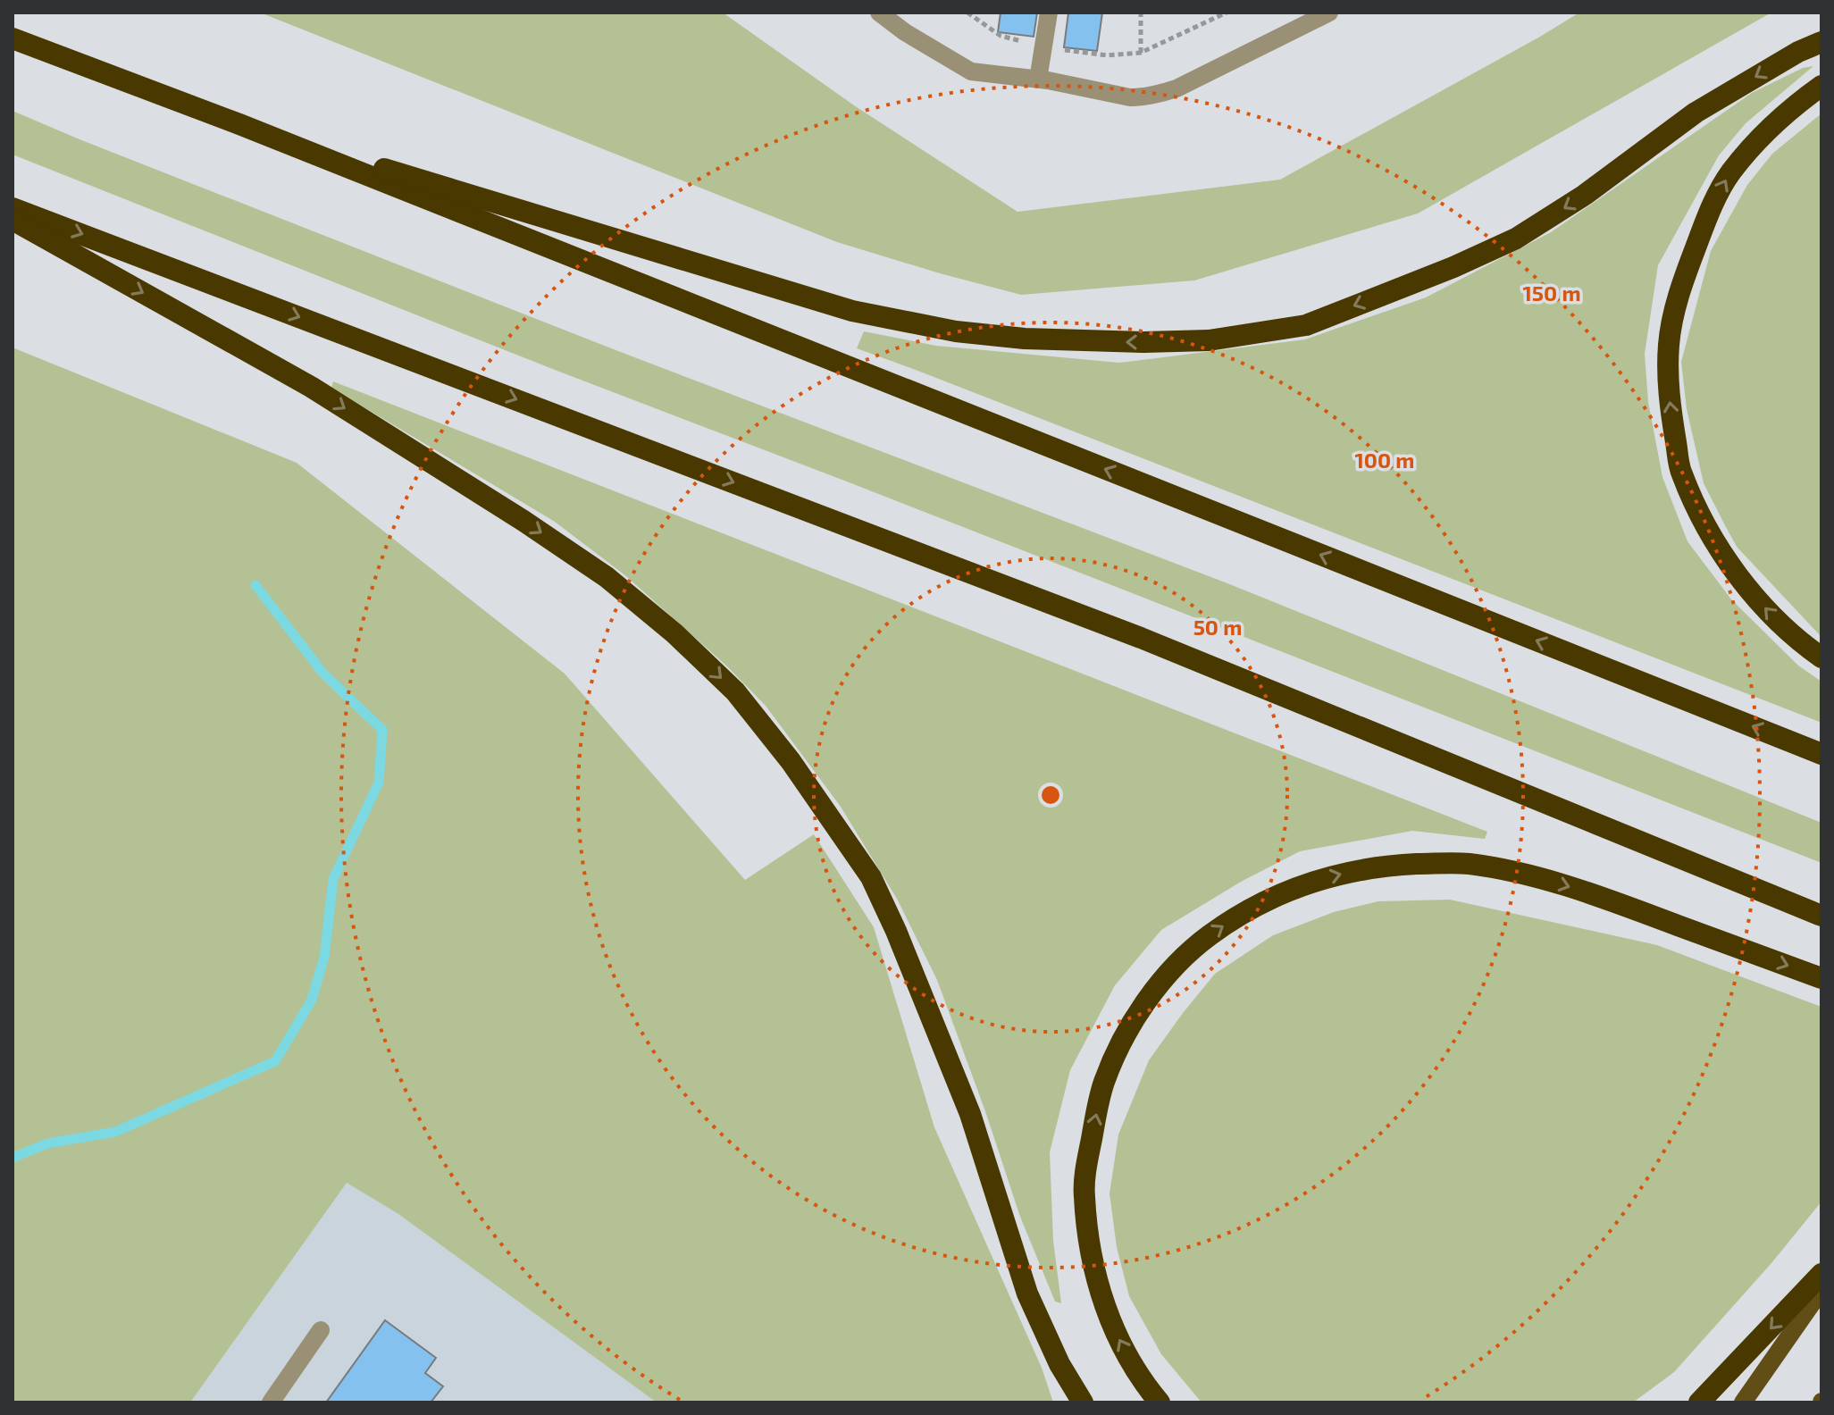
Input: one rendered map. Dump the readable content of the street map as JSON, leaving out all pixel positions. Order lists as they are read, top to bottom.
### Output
{
  "rings": ["150 m", "100 m", "50 m"]
}
